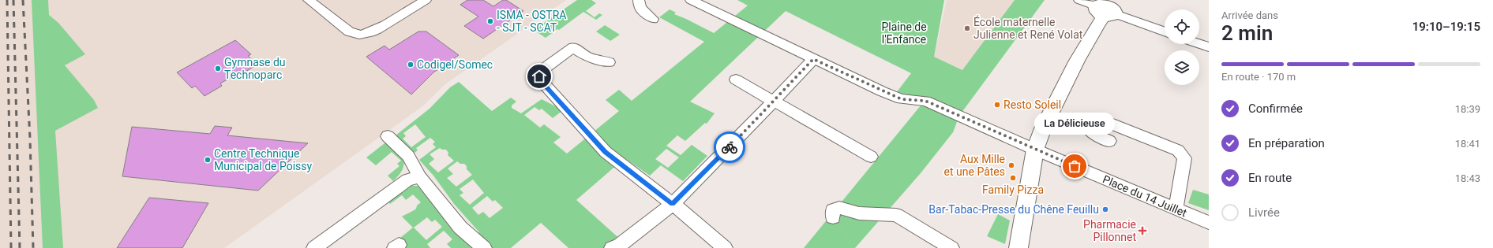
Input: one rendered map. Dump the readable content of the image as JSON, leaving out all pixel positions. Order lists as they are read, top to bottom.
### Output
{
  "streets": {
    "street": ["Place du 14 Juillet"]
  },
  "parks": ["Plaine de l'Enfance"],
  "places": {
    "other": [
      "ISMA - OSTRA - SJT - SCAT",
      "École maternelle Julienne et René Volat",
      "Codigel/Somec",
      "Gymnase du Technoparc",
      "Resto Soleil",
      "Centre Technique Municipal de Poissy",
      "Aux Mille et une Pâtes",
      "La Délicieuse",
      "Family Pizza",
      "Bar-Tabac-Presse du Chêne Feuillu"
    ],
    "health": ["Pharmacie Pillonnet"]
  },
  "page": {
    "heading": ["2 min", "Arrivée dans", "19:10–19:15"],
    "bar": "En route · 170 m",
    "list": [
      ["Confirmée", "18:39"],
      ["En préparation", "18:41"],
      ["En route", "18:43"],
      "Livrée"
    ],
    "bubble": "La Délicieuse"
  }
}
